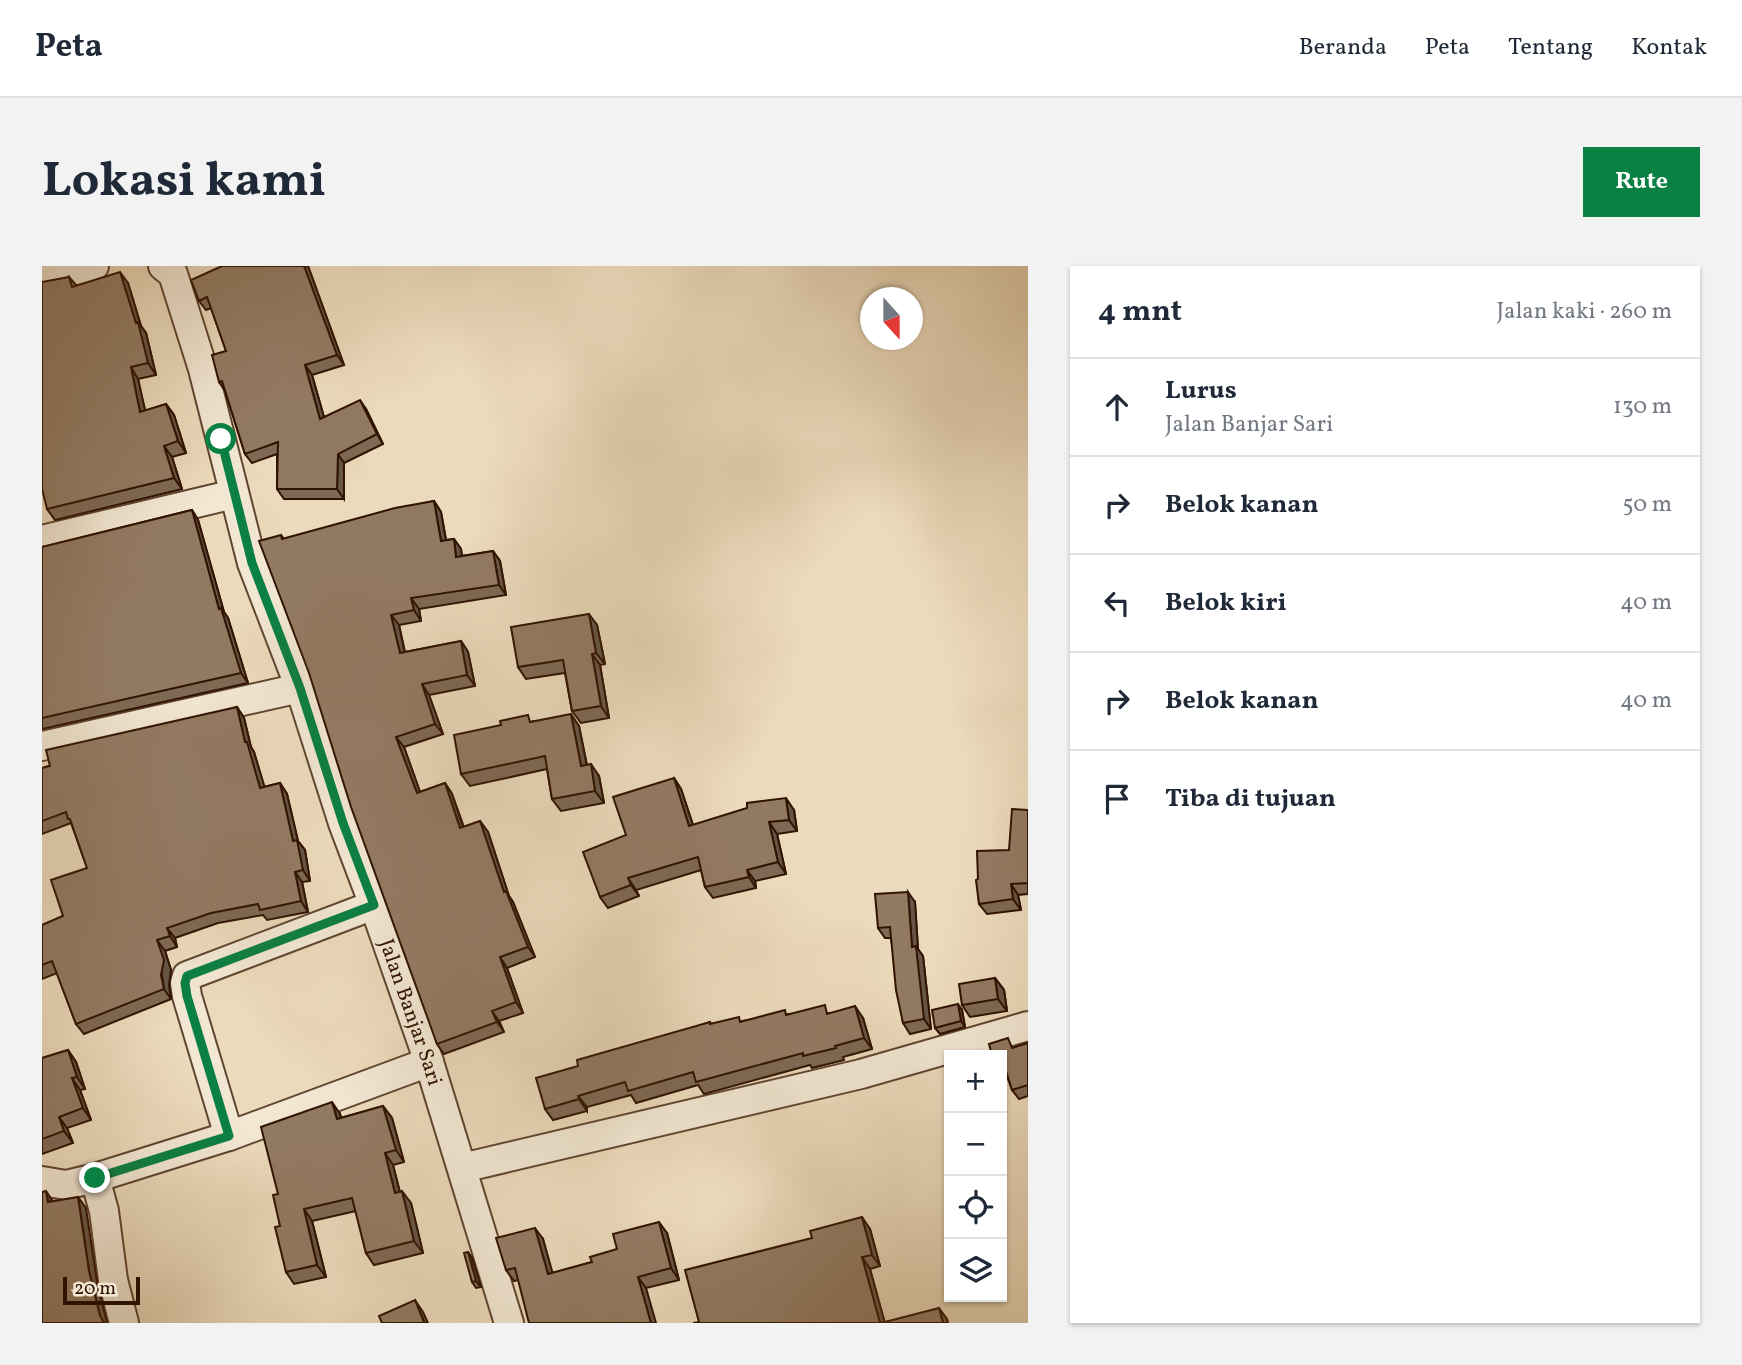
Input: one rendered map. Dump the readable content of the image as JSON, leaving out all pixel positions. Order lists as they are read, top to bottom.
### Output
{
  "streets": {
    "street": ["Jalan Banjar Sari"]
  },
  "scale_bar": "20 m",
  "north": "bottom",
  "page": {
    "header": "Peta",
    "nav": [
      "Beranda",
      "Peta",
      "Tentang",
      "Kontak"
    ],
    "buttons": "Rute",
    "title": "Lokasi kami",
    "heading": ["4 mnt", "Jalan kaki · 260 m"],
    "list": [
      ["Lurus", "Jalan Banjar Sari", "130 m"],
      ["Belok kanan", "50 m"],
      ["Belok kiri", "40 m"],
      ["Belok kanan", "40 m"],
      "Tiba di tujuan"
    ],
    "map_buttons": ["+", "−"],
    "scale": "20 m"
  }
}
